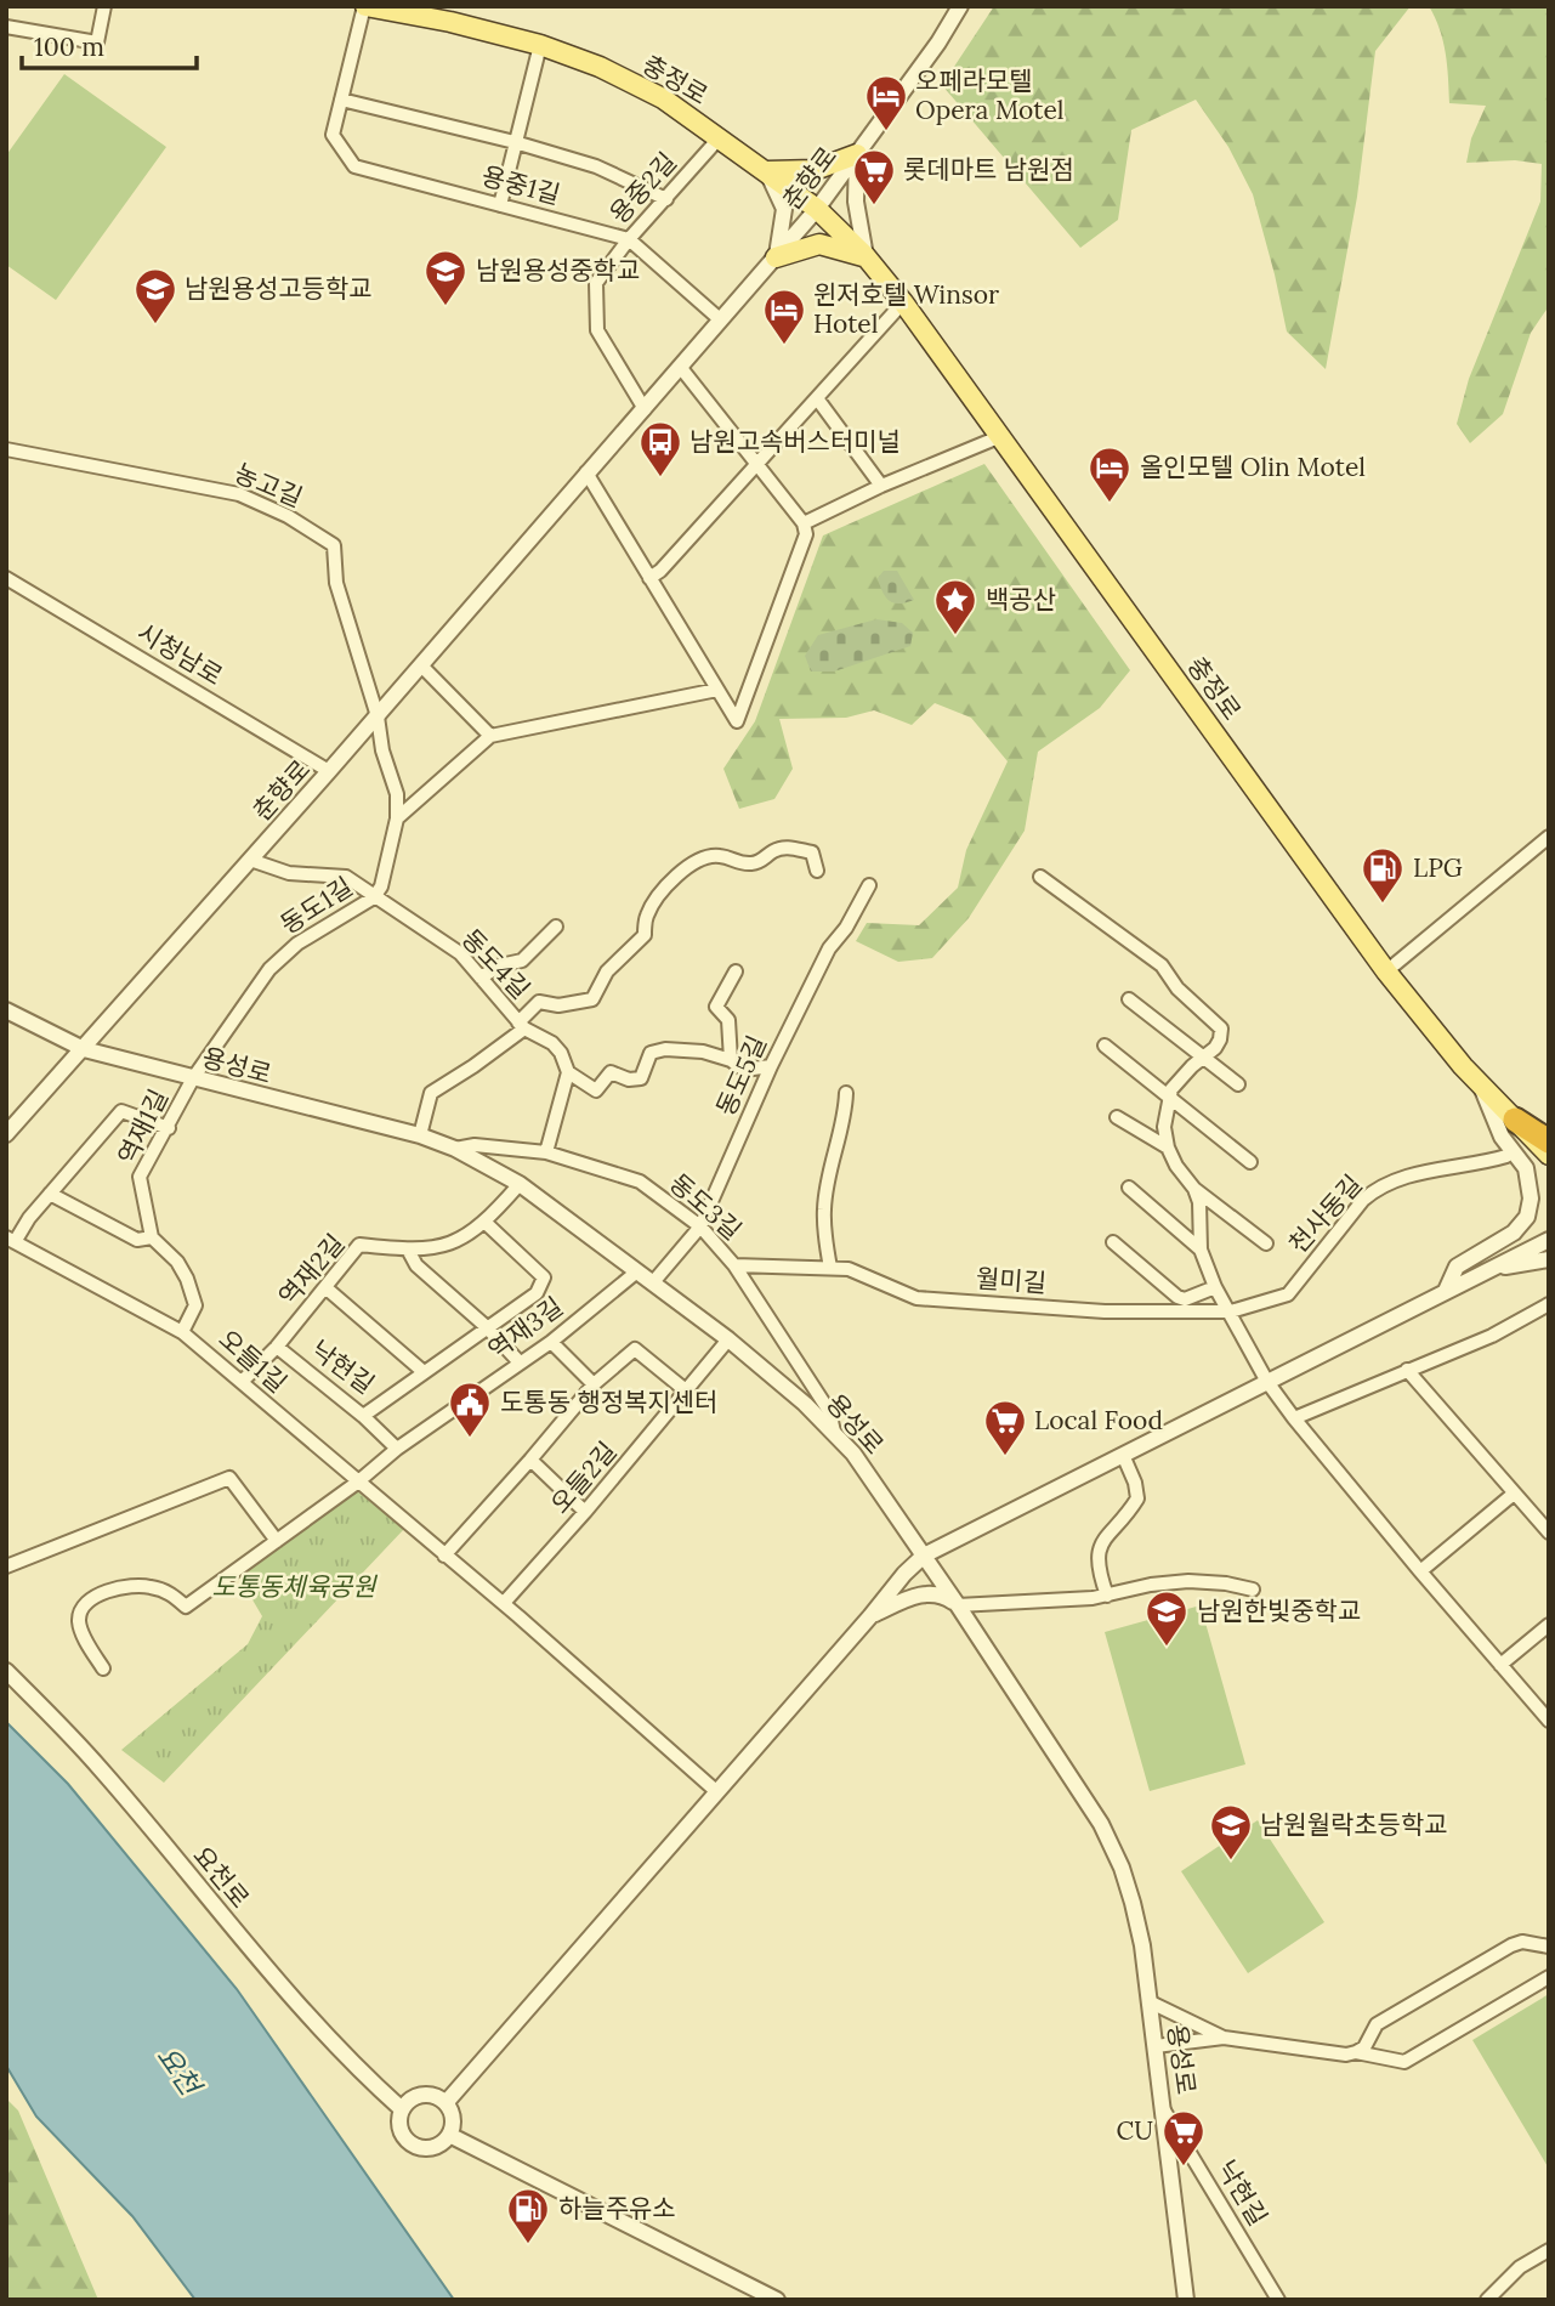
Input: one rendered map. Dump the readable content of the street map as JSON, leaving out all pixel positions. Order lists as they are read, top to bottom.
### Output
{
  "streets": {
    "main road": ["충정로"],
    "street": [
      "춘향로",
      "용중1길",
      "용중2길",
      "농고길",
      "시청남로",
      "동도1길",
      "동도4길",
      "용성로",
      "동도5길",
      "역재1길",
      "동도3길",
      "천사동길",
      "역재2길",
      "월미길",
      "역재3길",
      "오들1길",
      "낙현길",
      "오들2길",
      "요천로"
    ]
  },
  "crossings": [
    ["충정로", "춘향로"],
    ["충정로", "용중1길"],
    ["충정로", "용중2길"],
    ["춘향로", "용중1길"],
    ["춘향로", "용중2길"],
    ["춘향로", "농고길"],
    ["춘향로", "시청남로"],
    ["춘향로", "동도4길"],
    ["춘향로", "용성로"],
    ["용중1길", "용중2길"],
    ["동도1길", "동도4길"],
    ["동도1길", "용성로"],
    ["동도1길", "역재1길"],
    ["용성로", "동도5길"],
    ["용성로", "역재1길"],
    ["용성로", "동도3길"],
    ["용성로", "역재2길"],
    ["용성로", "역재3길"],
    ["용성로", "낙현길"],
    ["용성로", "오들2길"],
    ["동도5길", "동도3길"],
    ["동도3길", "월미길"],
    ["천사동길", "월미길"],
    ["역재2길", "오들1길"],
    ["역재2길", "낙현길"],
    ["역재3길", "오들1길"],
    ["오들1길", "오들2길"]
  ],
  "water": ["요천"],
  "parks": ["도통동체육공원"],
  "places": {
    "hotel": ["오페라모텔 Opera Motel", "윈저호텔 Winsor Hotel", "올인모텔 Olin Motel"],
    "supermarket": ["롯데마트 남원점", "Local Food", "CU"],
    "school or university": [
      "남원용성중학교",
      "남원용성고등학교",
      "남원한빛중학교",
      "남원월락초등학교"
    ],
    "bus stop": ["남원고속버스터미널"],
    "place": ["백공산"],
    "fuel station": ["LPG", "하늘주유소"],
    "public building": ["도통동 행정복지센터"]
  },
  "scale_bar": "100 m"
}
